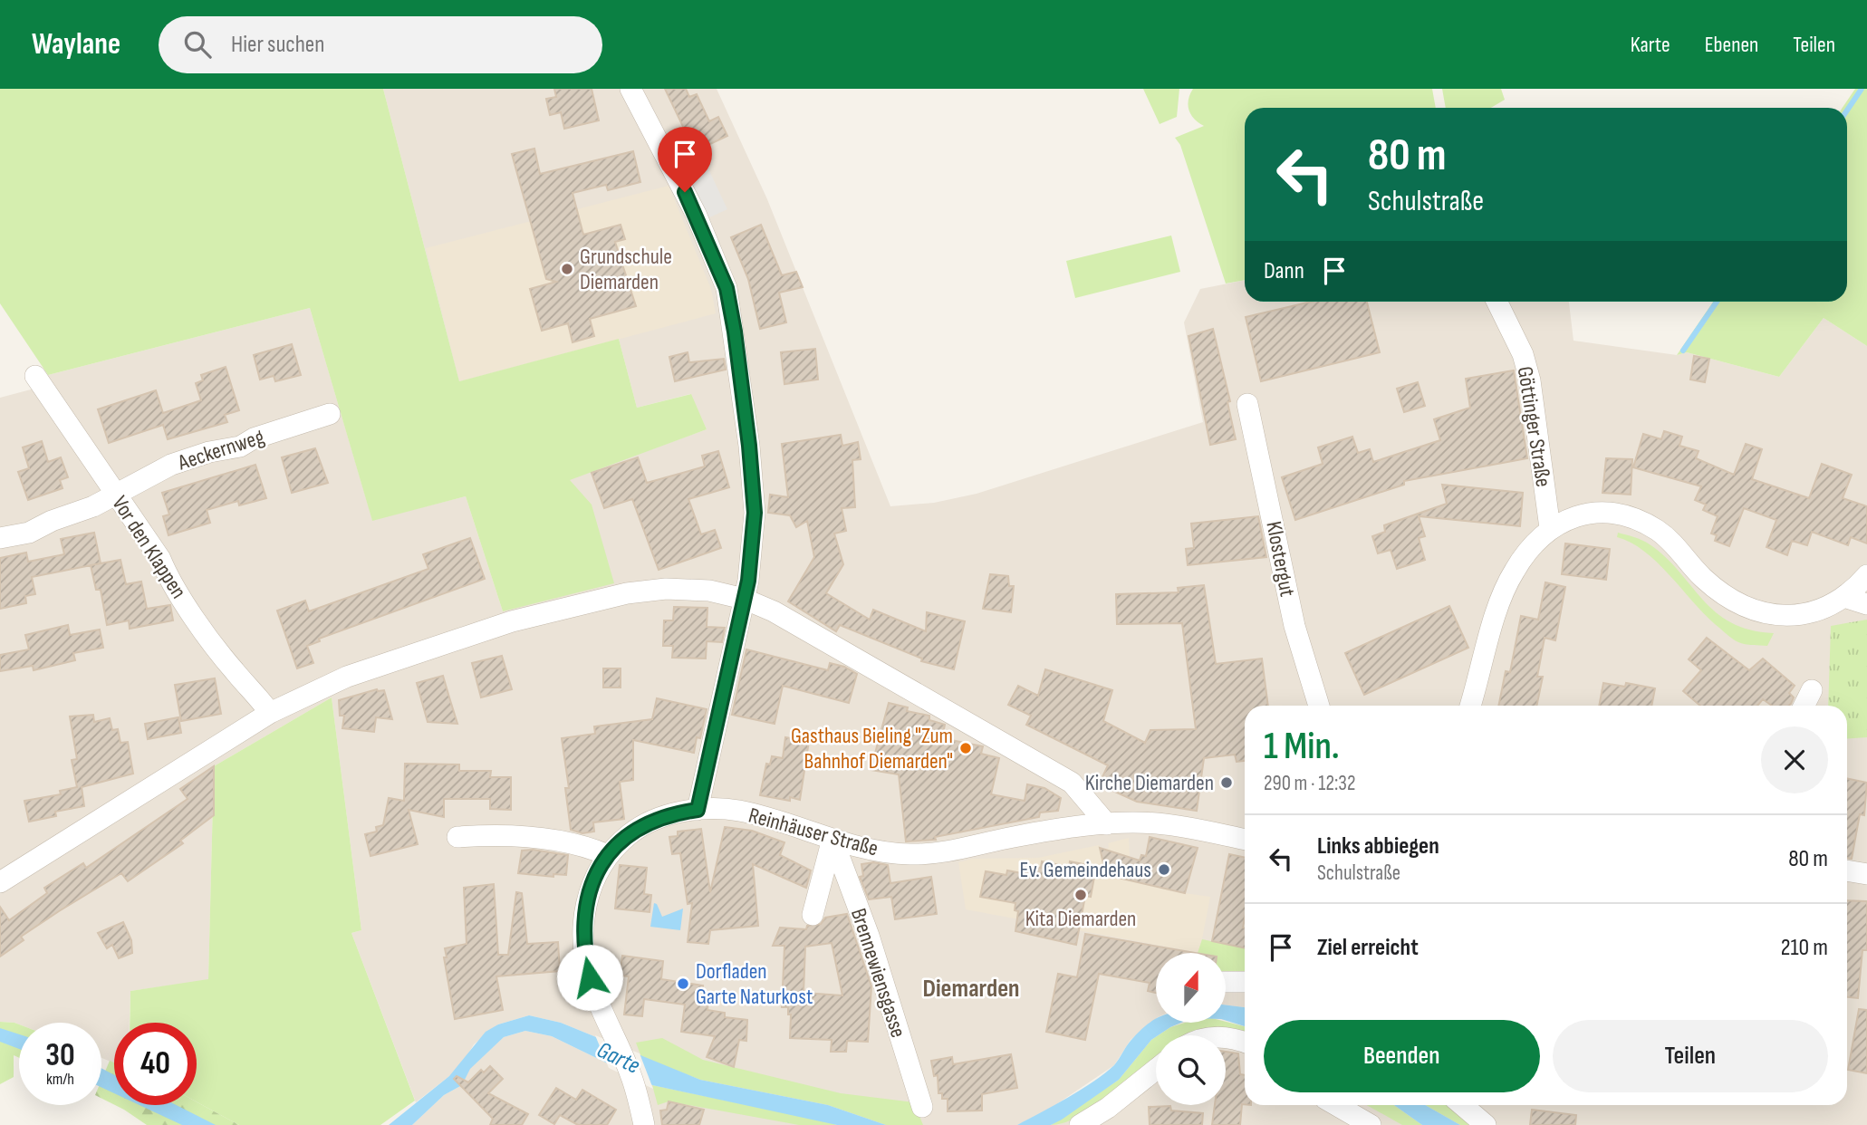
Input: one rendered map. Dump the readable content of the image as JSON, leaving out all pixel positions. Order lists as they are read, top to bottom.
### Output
{
  "streets": {
    "street": [
      "Göttinger Straße",
      "Aeckernweg",
      "Vor den Klappen",
      "Klostergut",
      "Reinhäuser Straße",
      "Brennewiensgasse"
    ]
  },
  "crossings": [
    ["Aeckernweg", "Vor den Klappen"],
    ["Reinhäuser Straße", "Brennewiensgasse"]
  ],
  "districts": ["Diemarden"],
  "water": ["Garte"],
  "places": [
    "Grundschule Diemarden",
    "Gasthaus Bieling \"Zum Bahnhof Diemarden\"",
    "Kirche Diemarden",
    "Ev. Gemeindehaus",
    "Kita Diemarden",
    "Dorfladen Garte Naturkost"
  ],
  "north": "top",
  "page": {
    "header": "Waylane",
    "search": "Hier suchen",
    "nav": ["Karte", "Ebenen", "Teilen"],
    "turn": ["80 m", "Schulstraße"],
    "then": "Dann",
    "heading": ["1 Min.", "290 m · 12:32"],
    "list": [
      {
        "name": "Links abbiegen",
        "note": "Schulstraße",
        "value": "80 m"
      },
      {
        "name": "Ziel erreicht",
        "value": "210 m"
      }
    ],
    "buttons": ["Beenden", "Teilen"],
    "speed": "30 km/h",
    "limit": "40"
  }
}
